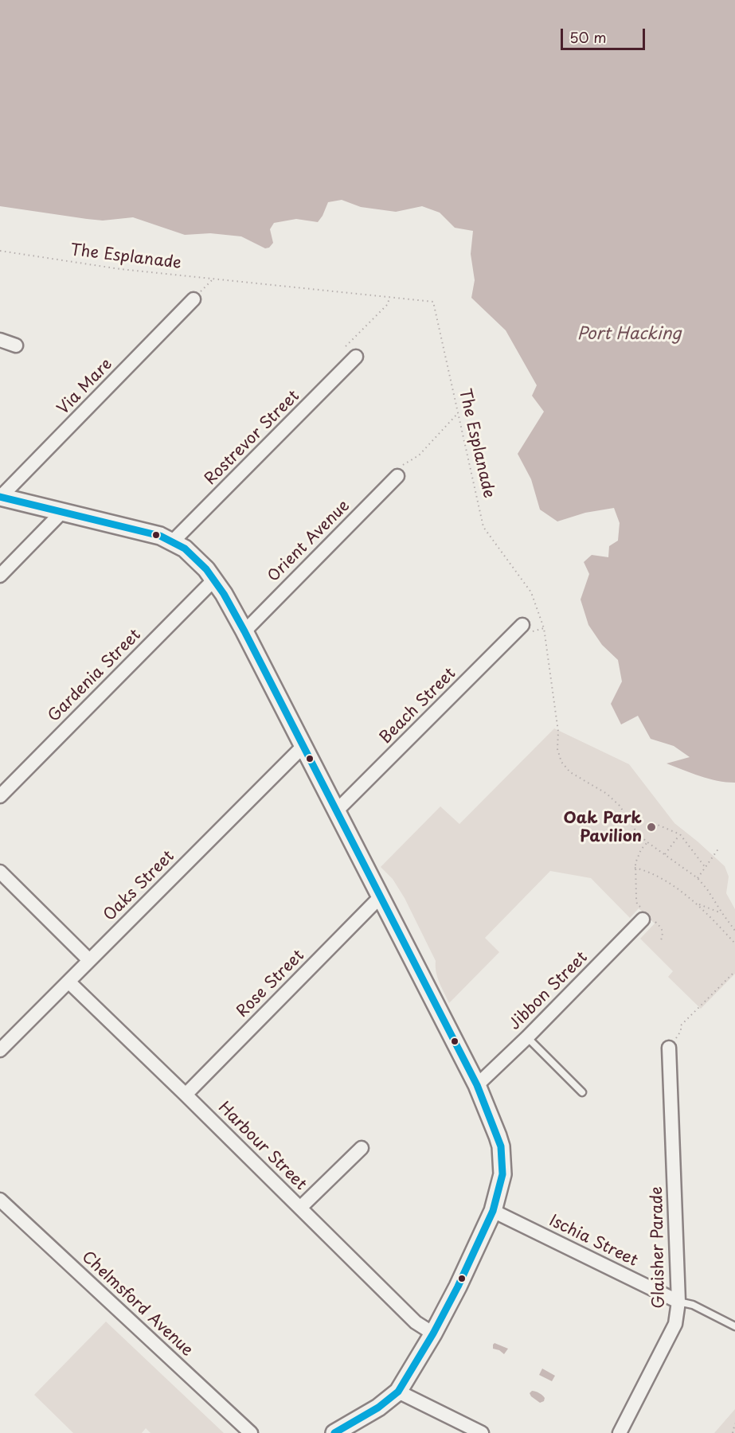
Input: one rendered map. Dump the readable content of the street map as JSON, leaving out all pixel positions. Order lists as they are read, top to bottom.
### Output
{
  "streets": {
    "street": [
      "Via Mare",
      "Rostrevor Street",
      "Orient Avenue",
      "Gardenia Street",
      "Beach Street",
      "Oaks Street",
      "Rose Street",
      "Jibbon Street",
      "Harbour Street",
      "Ischia Street",
      "Glaisher Parade",
      "Chelmsford Avenue"
    ],
    "path": ["The Esplanade"]
  },
  "crossings": [
    ["Oaks Street", "Harbour Street"],
    ["Rose Street", "Harbour Street"],
    ["Ischia Street", "Glaisher Parade"]
  ],
  "water": ["Port Hacking"],
  "places": ["Oak Park Pavilion"],
  "scale_bar": "50 m"
}
